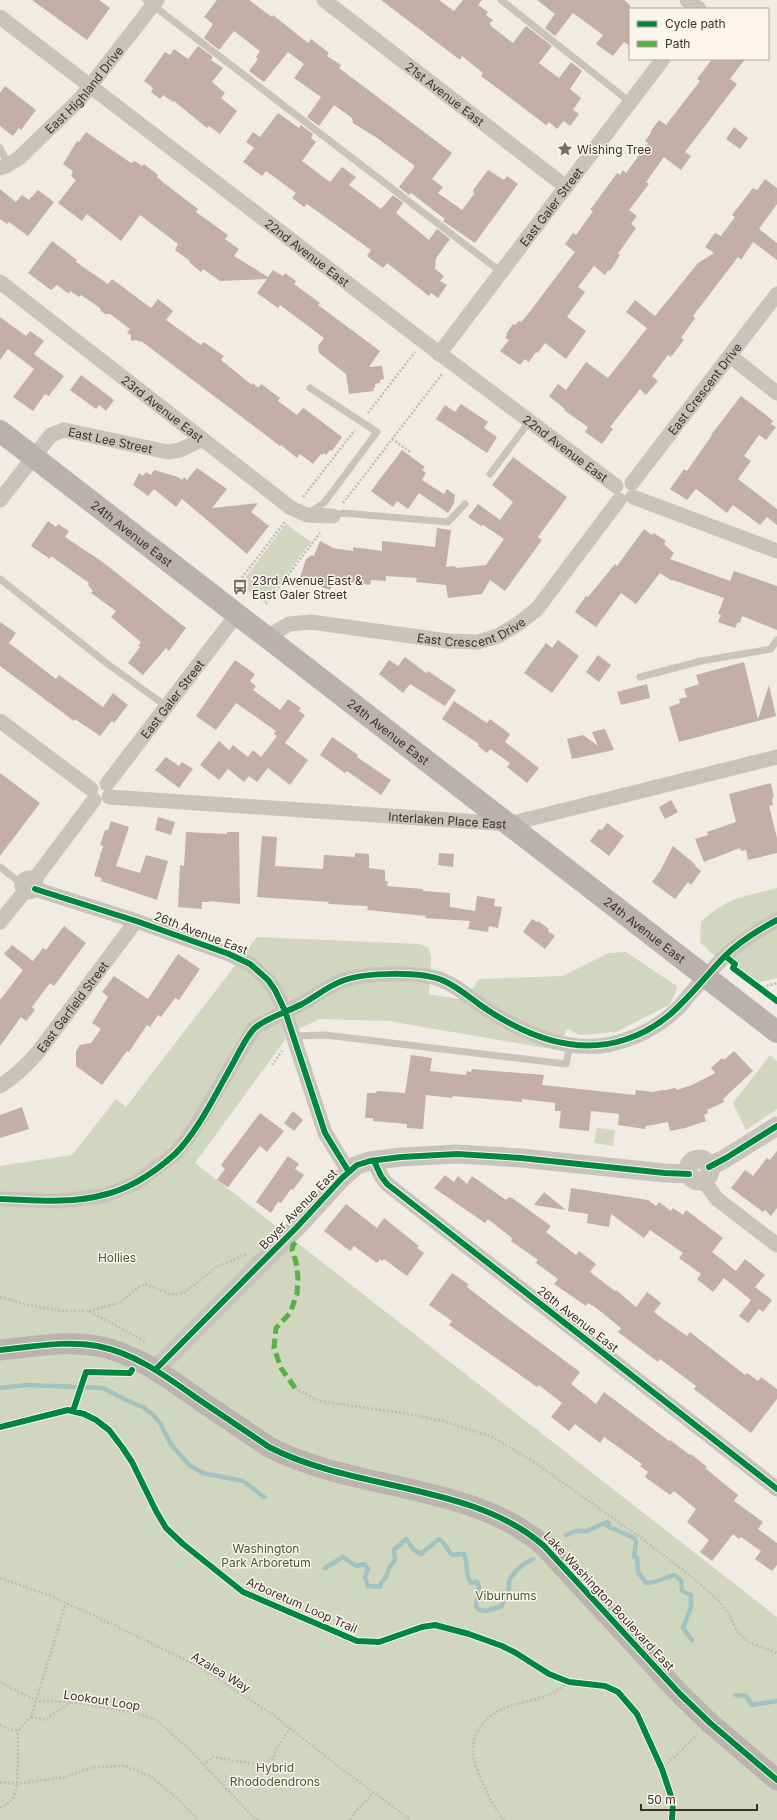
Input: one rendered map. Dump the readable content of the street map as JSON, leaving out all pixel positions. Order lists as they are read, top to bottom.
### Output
{
  "streets": {
    "main road": ["24th Avenue East", "Lake Washington Boulevard East"],
    "street": [
      "East Highland Drive",
      "21st Avenue East",
      "East Galer Street",
      "22nd Avenue East",
      "East Crescent Drive",
      "23rd Avenue East",
      "East Lee Street",
      "Interlaken Place East",
      "26th Avenue East",
      "East Garfield Street",
      "Boyer Avenue East"
    ],
    "path": ["Azalea Way", "Lookout Loop"],
    "cycle path": ["Arboretum Loop Trail"]
  },
  "crossings": [
    ["East Highland Drive", "22nd Avenue East"],
    ["21st Avenue East", "East Galer Street"],
    ["East Galer Street", "22nd Avenue East"],
    ["East Galer Street", "24th Avenue East"],
    ["East Galer Street", "Interlaken Place East"],
    ["22nd Avenue East", "East Crescent Drive"],
    ["East Crescent Drive", "24th Avenue East"],
    ["23rd Avenue East", "East Lee Street"],
    ["East Lee Street", "24th Avenue East"],
    ["24th Avenue East", "Interlaken Place East"],
    ["26th Avenue East", "East Garfield Street"],
    ["26th Avenue East", "Boyer Avenue East"],
    ["Boyer Avenue East", "Lake Washington Boulevard East"]
  ],
  "parks": [
    "Hollies",
    "Washington Park Arboretum",
    "Viburnums",
    "Hybrid Rhododendrons"
  ],
  "places": {
    "place": ["Wishing Tree"],
    "bus stop": ["23rd Avenue East & East Galer Street"]
  },
  "legend": ["Cycle path", "Path"],
  "scale_bar": "50 m"
}
